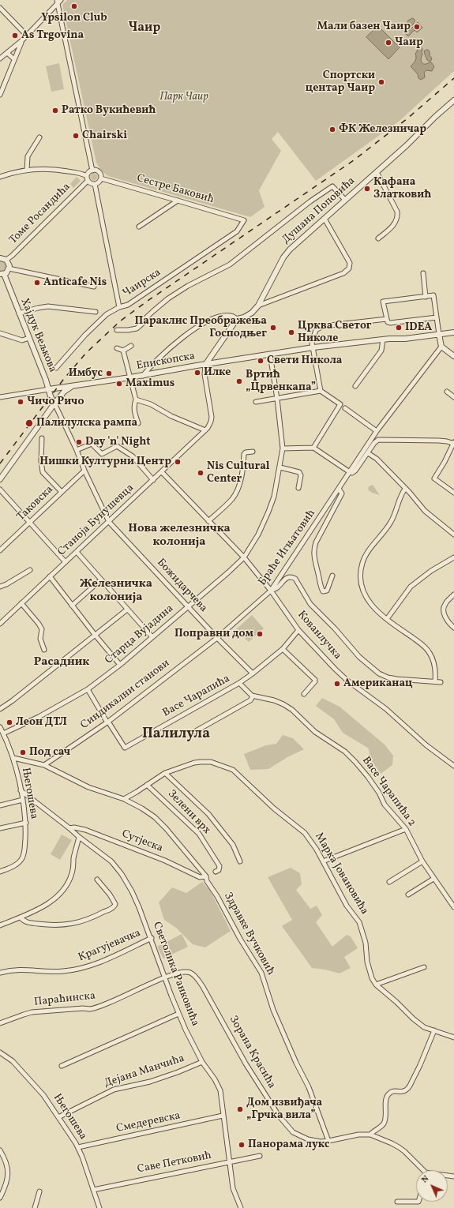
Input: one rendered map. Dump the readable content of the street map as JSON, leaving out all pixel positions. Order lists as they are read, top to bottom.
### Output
{
  "streets": {
    "street": [
      "Сестре Баковић",
      "Душана Поповића",
      "Томе Росандића",
      "Чаирска",
      "Хајдук Вељкова",
      "Епископска",
      "Таковска",
      "Станоја Бунушевца",
      "Браће Игњатовић",
      "Божидарчева",
      "Старца Вујадина",
      "Кованлучка",
      "Синдикални станови",
      "Васе Чарапића",
      "Васе Чарапића 2",
      "Његошева",
      "Зелени врх",
      "Сутјеска",
      "Марка Јовановића",
      "Здравке Вучковић",
      "Крагујевачка",
      "Светолика Ранковића",
      "Параћинска",
      "Зорана Красића",
      "Дејана Манчића",
      "Смедеревска",
      "Саве Петковић"
    ]
  },
  "crossings": [
    ["Сестре Баковић", "Томе Росандића"],
    ["Сестре Баковић", "Чаирска"],
    ["Хајдук Вељкова", "Епископска"],
    ["Хајдук Вељкова", "Божидарчева"],
    ["Епископска", "Станоја Бунушевца"],
    ["Епископска", "Старца Вујадина"],
    ["Таковска", "Божидарчева"],
    ["Станоја Бунушевца", "Божидарчева"],
    ["Станоја Бунушевца", "Кованлучка"],
    ["Браће Игњатовић", "Божидарчева"],
    ["Браће Игњатовић", "Кованлучка"],
    ["Браће Игњатовић", "Синдикални станови"],
    ["Божидарчева", "Старца Вујадина"],
    ["Божидарчева", "Синдикални станови"],
    ["Божидарчева", "Васе Чарапића"],
    ["Старца Вујадина", "Кованлучка"],
    ["Старца Вујадина", "Његошева"],
    ["Кованлучка", "Васе Чарапића"],
    ["Синдикални станови", "Васе Чарапића"],
    ["Синдикални станови", "Здравке Вучковић"],
    ["Његошева", "Здравке Вучковић"],
    ["Његошева", "Светолика Ранковића"],
    ["Његошева", "Дејана Манчића"],
    ["Његошева", "Смедеревска"],
    ["Његошева", "Саве Петковић"],
    ["Зелени врх", "Марка Јовановића"],
    ["Сутјеска", "Здравке Вучковић"],
    ["Сутјеска", "Светолика Ранковића"],
    ["Марка Јовановића", "Здравке Вучковић"],
    ["Здравке Вучковић", "Зорана Красића"],
    ["Крагујевачка", "Светолика Ранковића"],
    ["Светолика Ранковића", "Параћинска"],
    ["Светолика Ранковића", "Зорана Красића"],
    ["Светолика Ранковића", "Дејана Манчића"],
    ["Светолика Ранковића", "Смедеревска"],
    ["Светолика Ранковића", "Саве Петковић"],
    ["Параћинска", "Зорана Красића"]
  ],
  "districts": [
    "Чаир",
    "Нова железничка колонија",
    "Железничка колонија",
    "Расадник",
    "Палилула"
  ],
  "parks": ["Парк Чаир"],
  "places": [
    "Ypsilon Club",
    "Мали базен Чаир",
    "As Trgovina",
    "Чаир",
    "Спортски центар Чаир",
    "Ратко Вукићевић",
    "ФК Железничар",
    "Chairski",
    "Кафана Златковић",
    "Anticafe Nis",
    "Параклис Преображења Господњег",
    "IDEA",
    "Црква Светог Николе",
    "Свети Никола",
    "Илке",
    "Имбус",
    "Вртић „Црвенкапа”",
    "Maximus",
    "Чичо Ричо",
    "Палилулска рампа",
    "Day 'n' Night",
    "Нишки Културни Центр",
    "Nis Cultural Center",
    "Поправни дом",
    "Американац",
    "Леон ДТЛ",
    "Под сач",
    "Дом извиђача „Грчка вила”",
    "Панорама лукс"
  ],
  "north": "top left"
}
